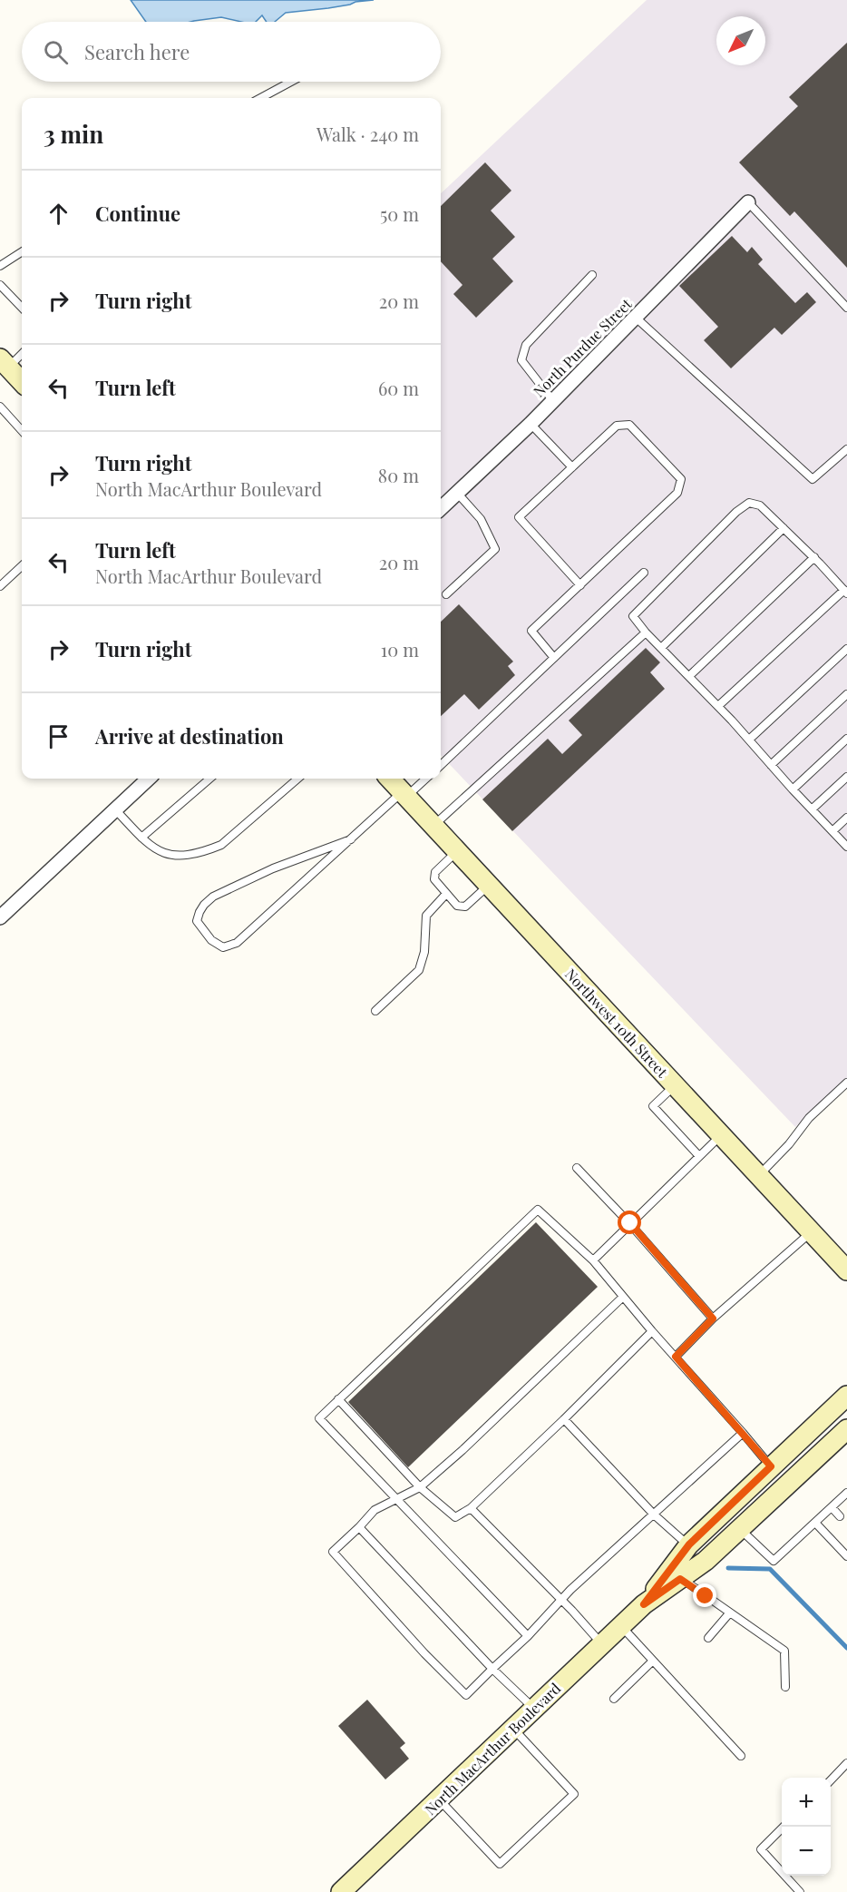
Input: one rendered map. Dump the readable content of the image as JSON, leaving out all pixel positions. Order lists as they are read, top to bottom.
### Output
{
  "streets": {
    "main road": ["Northwest 10th Street", "North MacArthur Boulevard"],
    "street": ["North Purdue Street"]
  },
  "north": "bottom left",
  "page": {
    "search": "Search here",
    "heading": ["3 min", "Walk · 240 m"],
    "list": [
      ["Continue", "50 m"],
      ["Turn right", "20 m"],
      ["Turn left", "60 m"],
      ["Turn right", "North MacArthur Boulevard", "80 m"],
      ["Turn left", "North MacArthur Boulevard", "20 m"],
      ["Turn right", "10 m"],
      "Arrive at destination"
    ],
    "map_buttons": ["+", "−"]
  }
}
